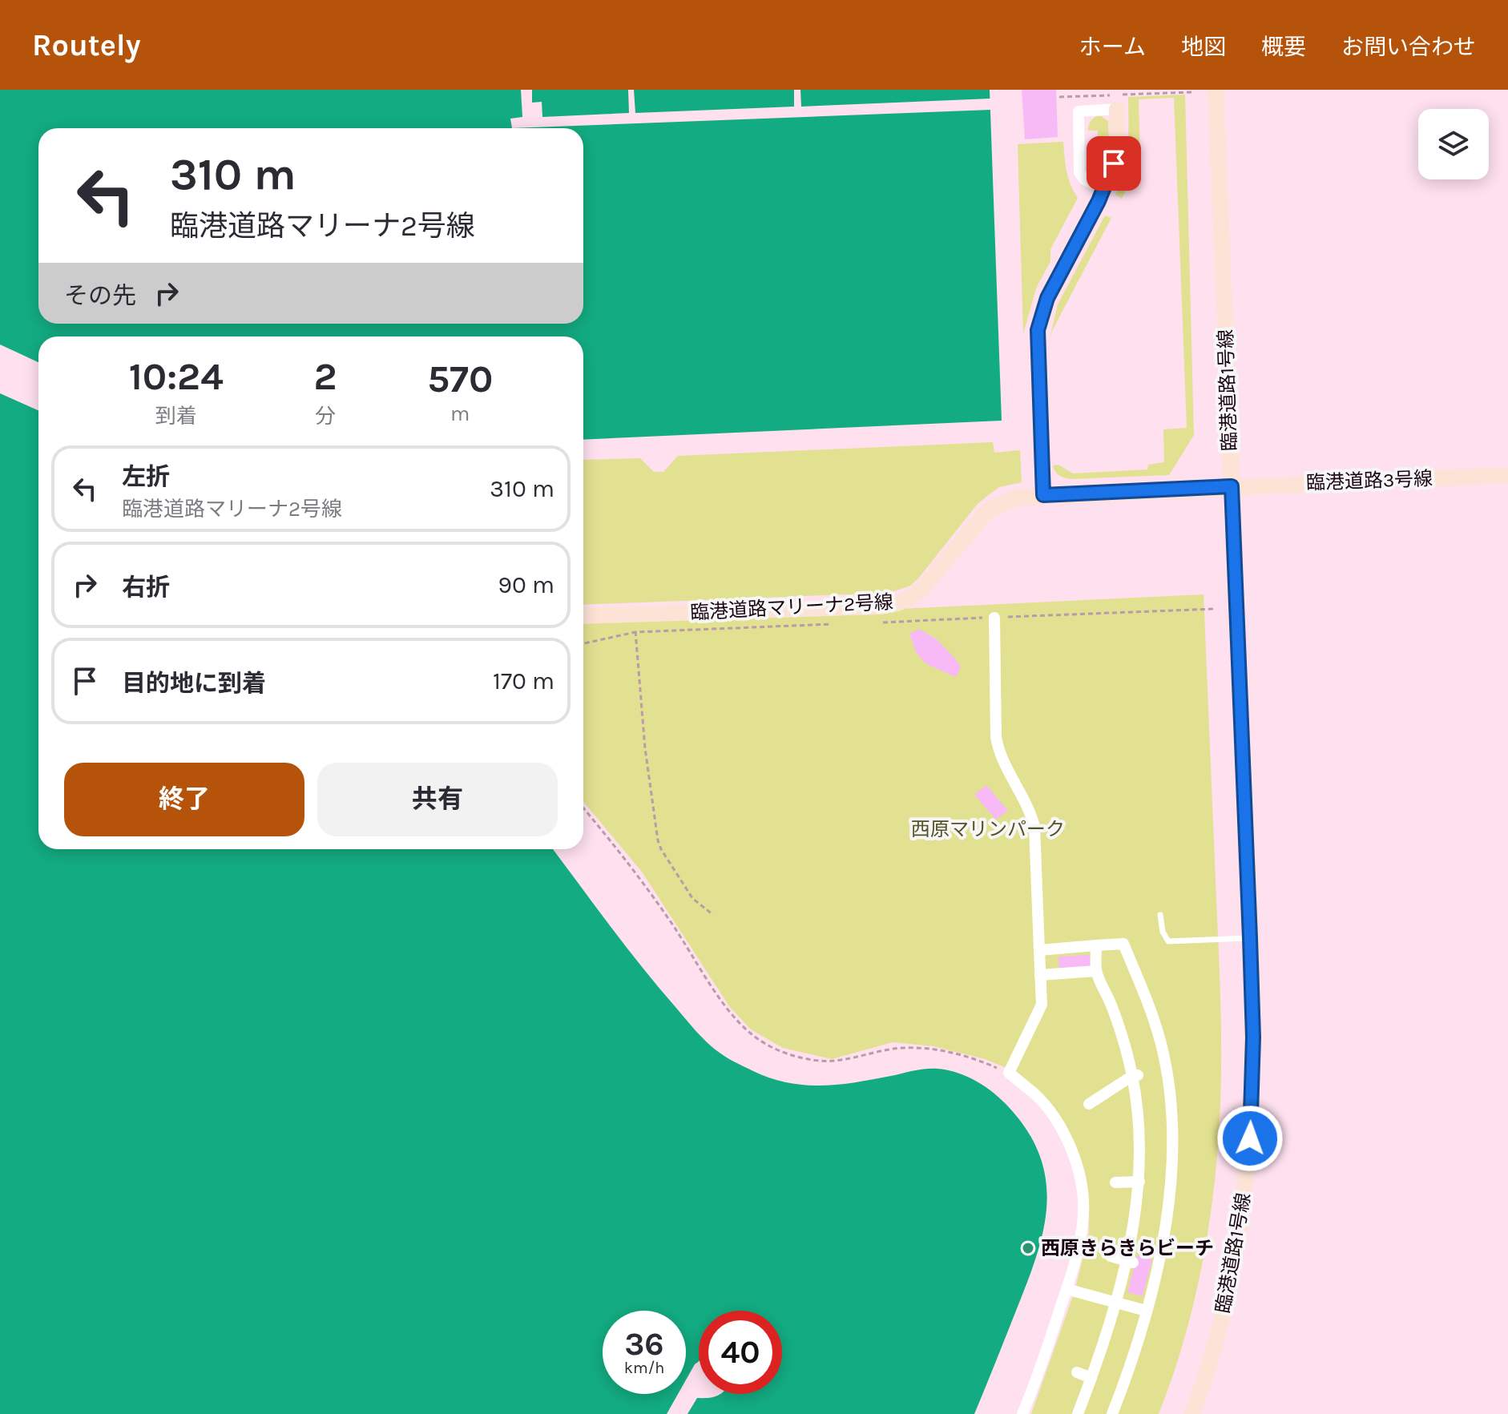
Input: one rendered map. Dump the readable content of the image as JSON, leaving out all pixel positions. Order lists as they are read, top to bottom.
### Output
{
  "streets": {
    "street": ["臨港道路1号線", "臨港道路3号線", "臨港道路マリーナ2号線"]
  },
  "crossings": [
    ["臨港道路1号線", "臨港道路3号線"],
    ["臨港道路1号線", "臨港道路マリーナ2号線"],
    ["臨港道路3号線", "臨港道路マリーナ2号線"]
  ],
  "parks": ["西原マリンパーク"],
  "places": ["西原きらきらビーチ"],
  "page": {
    "header": "Routely",
    "nav": [
      "ホーム",
      "地図",
      "概要",
      "お問い合わせ"
    ],
    "turn": ["310 m", "臨港道路マリーナ2号線"],
    "then": "その先",
    "eta": [
      "10:24",
      "到着",
      "2",
      "分",
      "570",
      "m"
    ],
    "list": [
      {
        "name": "左折",
        "note": "臨港道路マリーナ2号線",
        "value": "310 m"
      },
      {
        "name": "右折",
        "value": "90 m"
      },
      {
        "name": "目的地に到着",
        "value": "170 m"
      }
    ],
    "buttons": ["終了", "共有"],
    "speed": "36 km/h",
    "limit": "40"
  }
}
